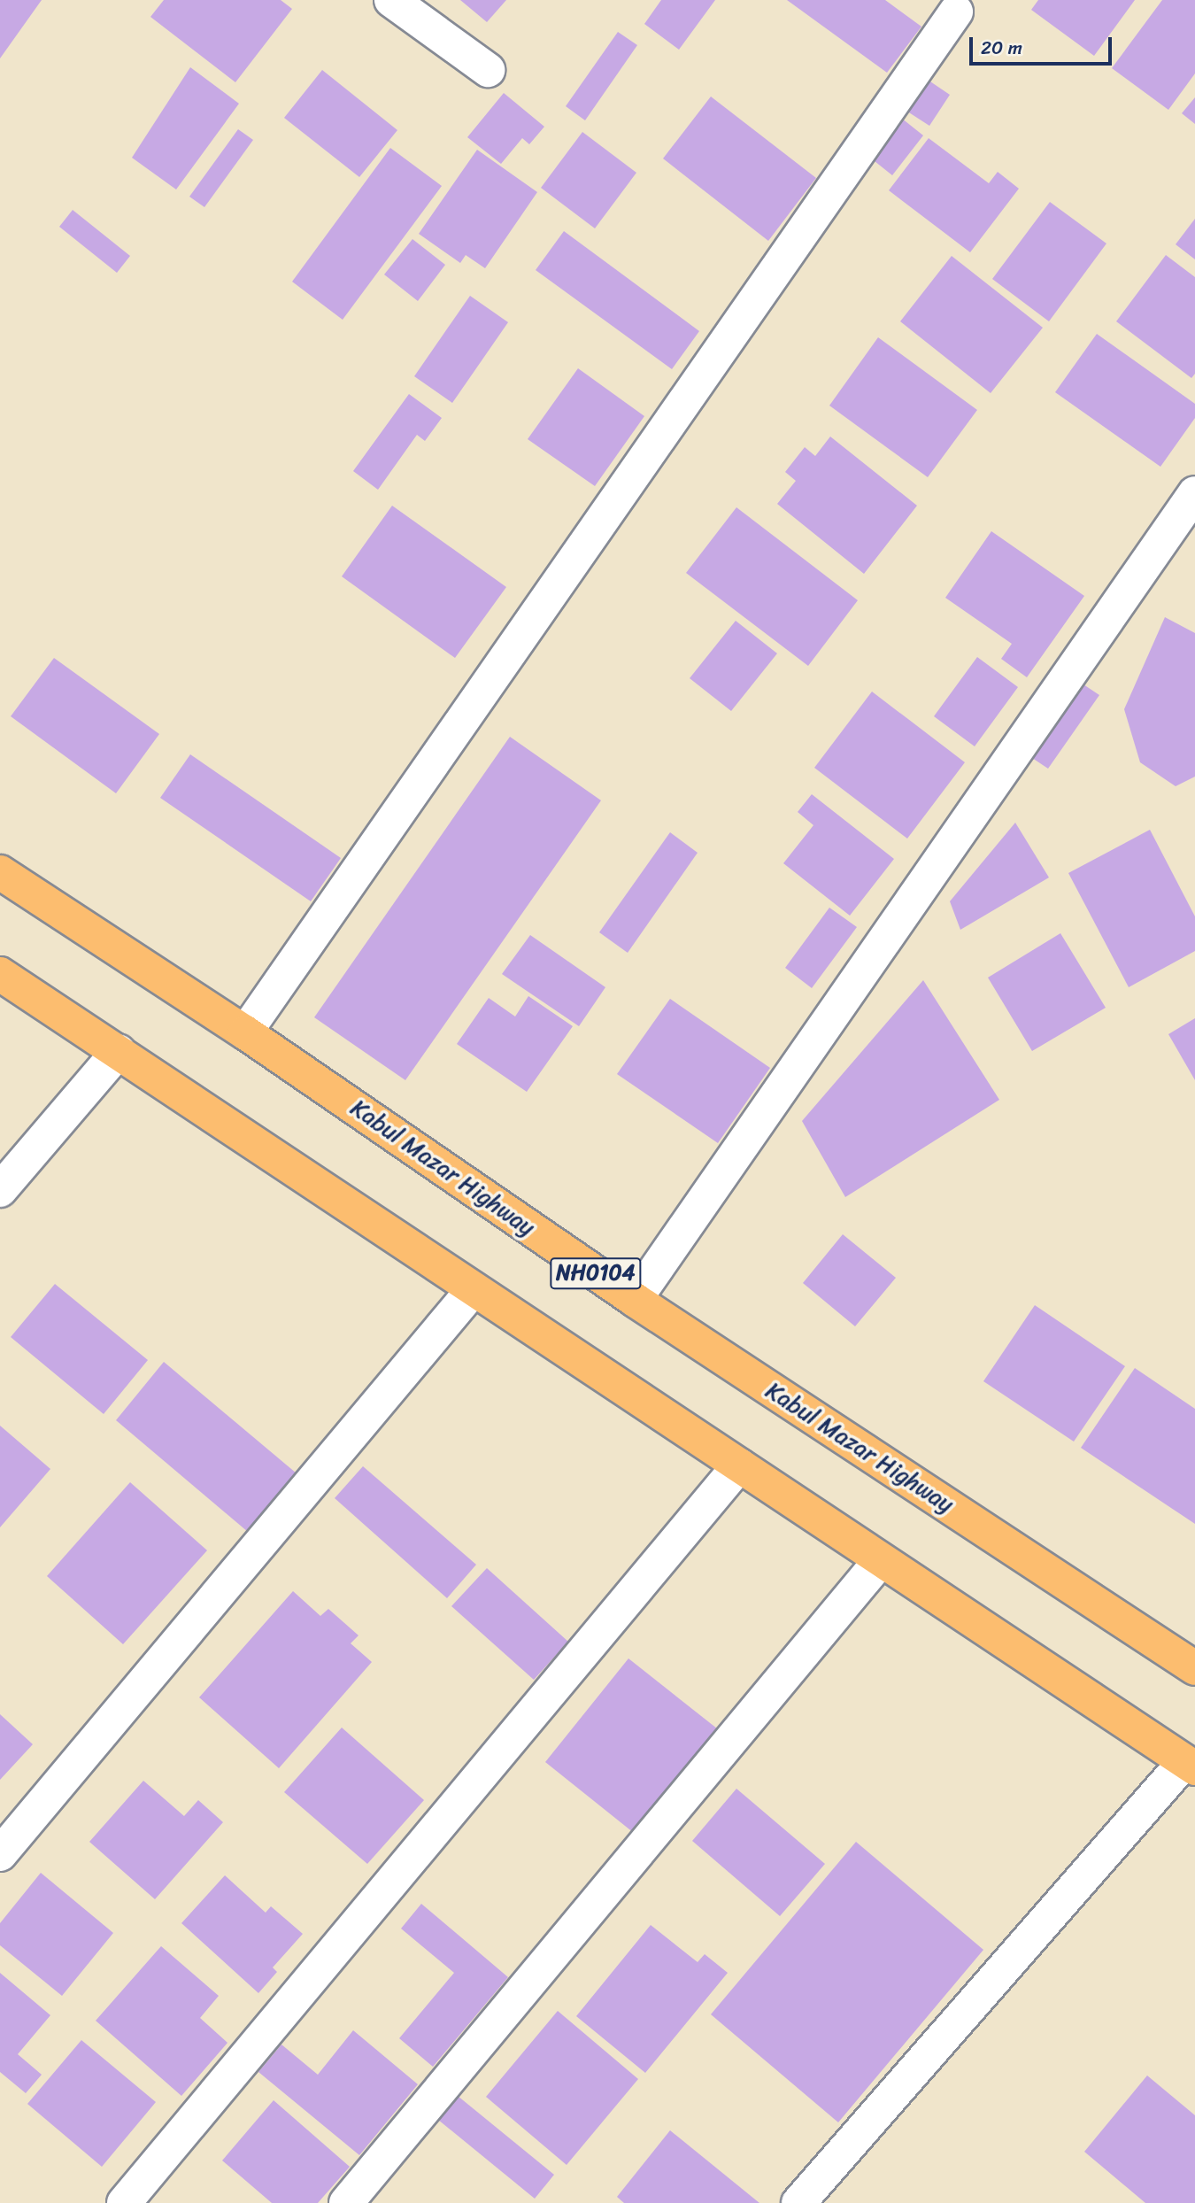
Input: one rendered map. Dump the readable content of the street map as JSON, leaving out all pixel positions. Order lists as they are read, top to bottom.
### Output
{
  "streets": {
    "highway": ["Kabul Mazar Highway", "NH0104"]
  },
  "scale_bar": "20 m"
}
